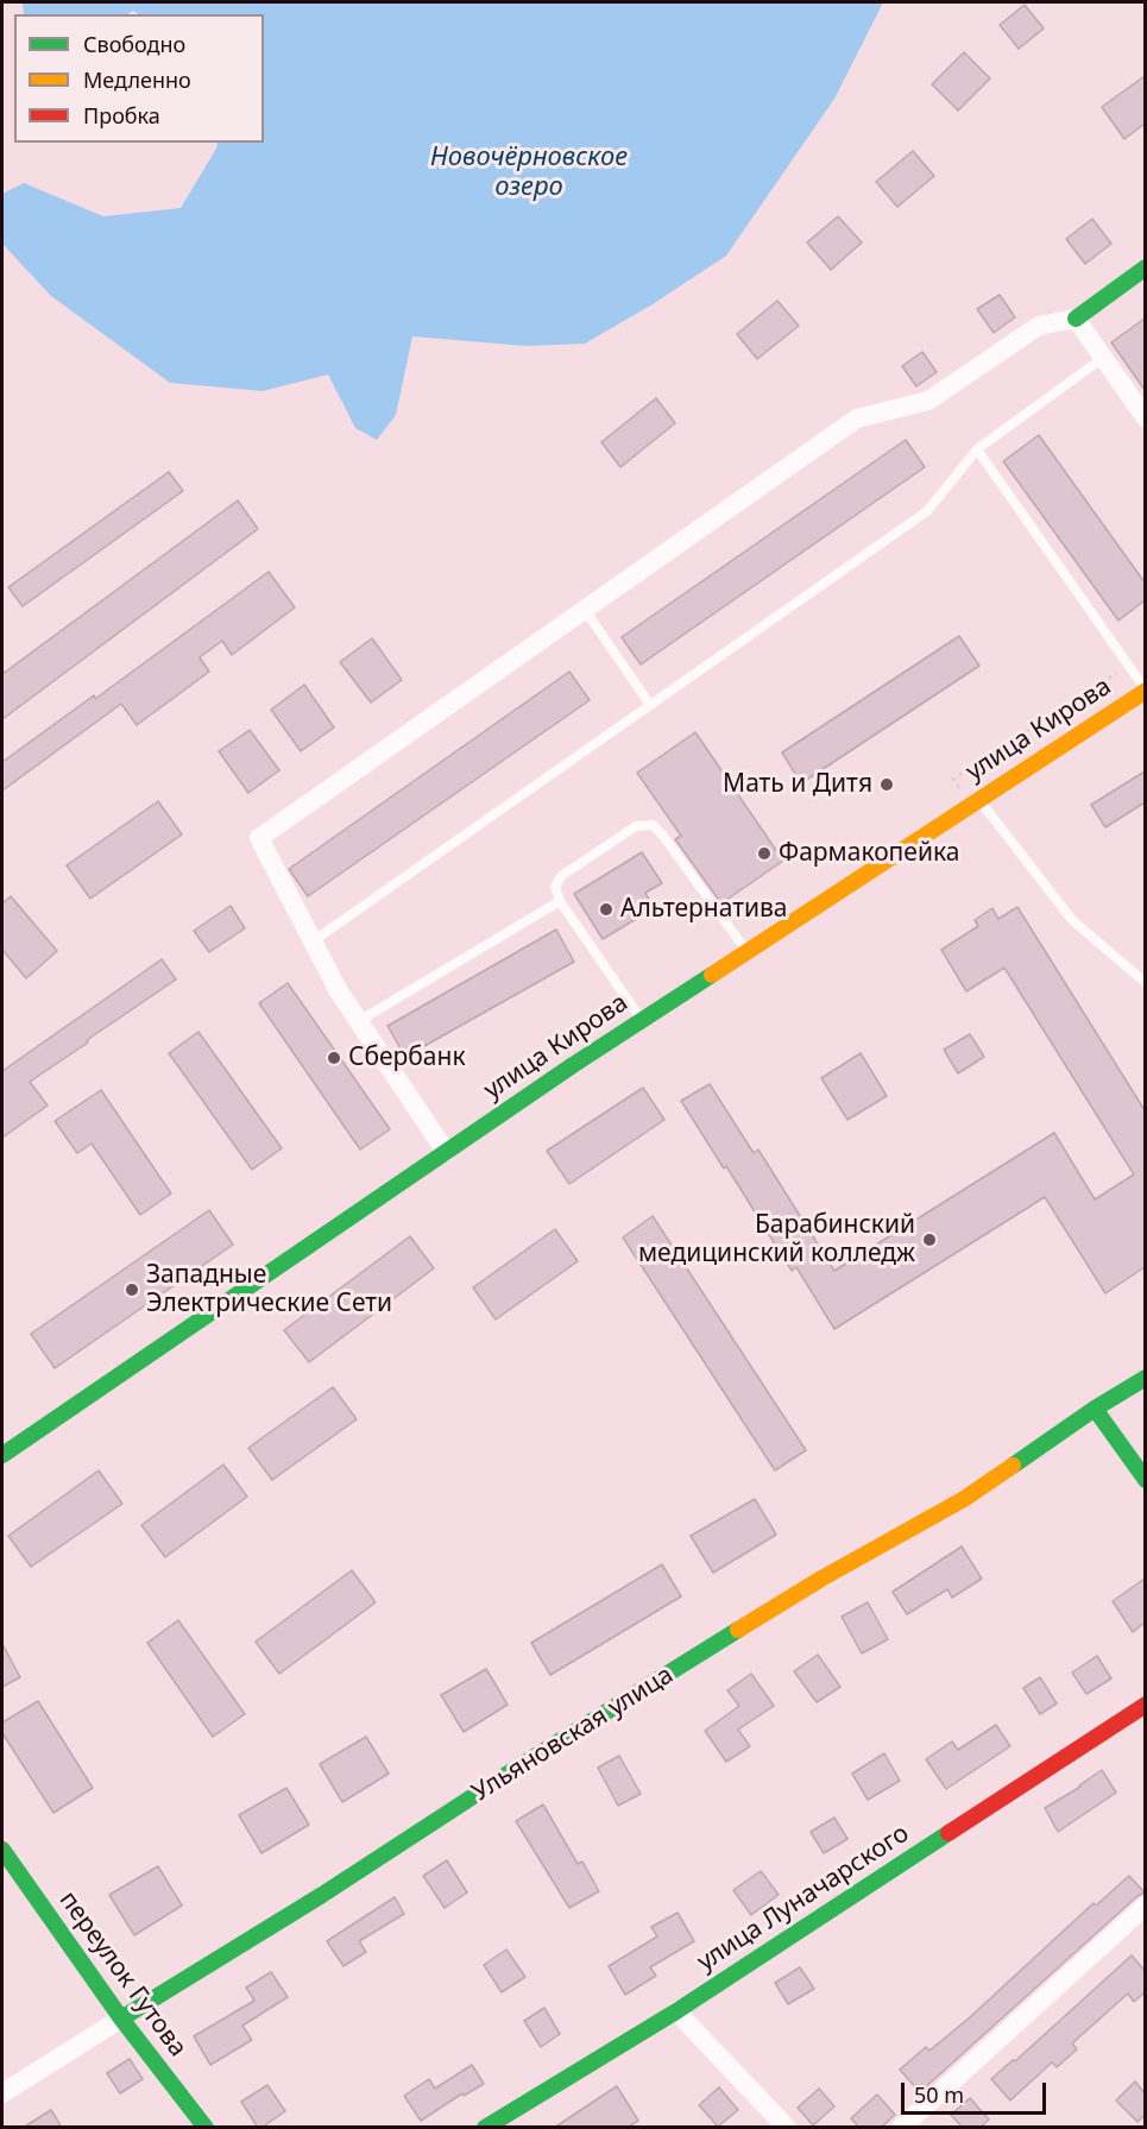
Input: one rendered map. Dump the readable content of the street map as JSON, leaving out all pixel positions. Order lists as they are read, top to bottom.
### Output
{
  "streets": {
    "street": [
      "улица Кирова",
      "Ульяновская улица",
      "улица Луначарского",
      "переулок Гутова"
    ]
  },
  "crossings": [
    ["Ульяновская улица", "переулок Гутова"]
  ],
  "water": ["Новочёрновское озеро"],
  "places": [
    "Мать и Дитя",
    "Фармакопейка",
    "Альтернатива",
    "Сбербанк",
    "Барабинский медицинский колледж",
    "Западные Электрические Сети"
  ],
  "legend": ["Свободно", "Медленно", "Пробка"],
  "scale_bar": "50 m"
}
